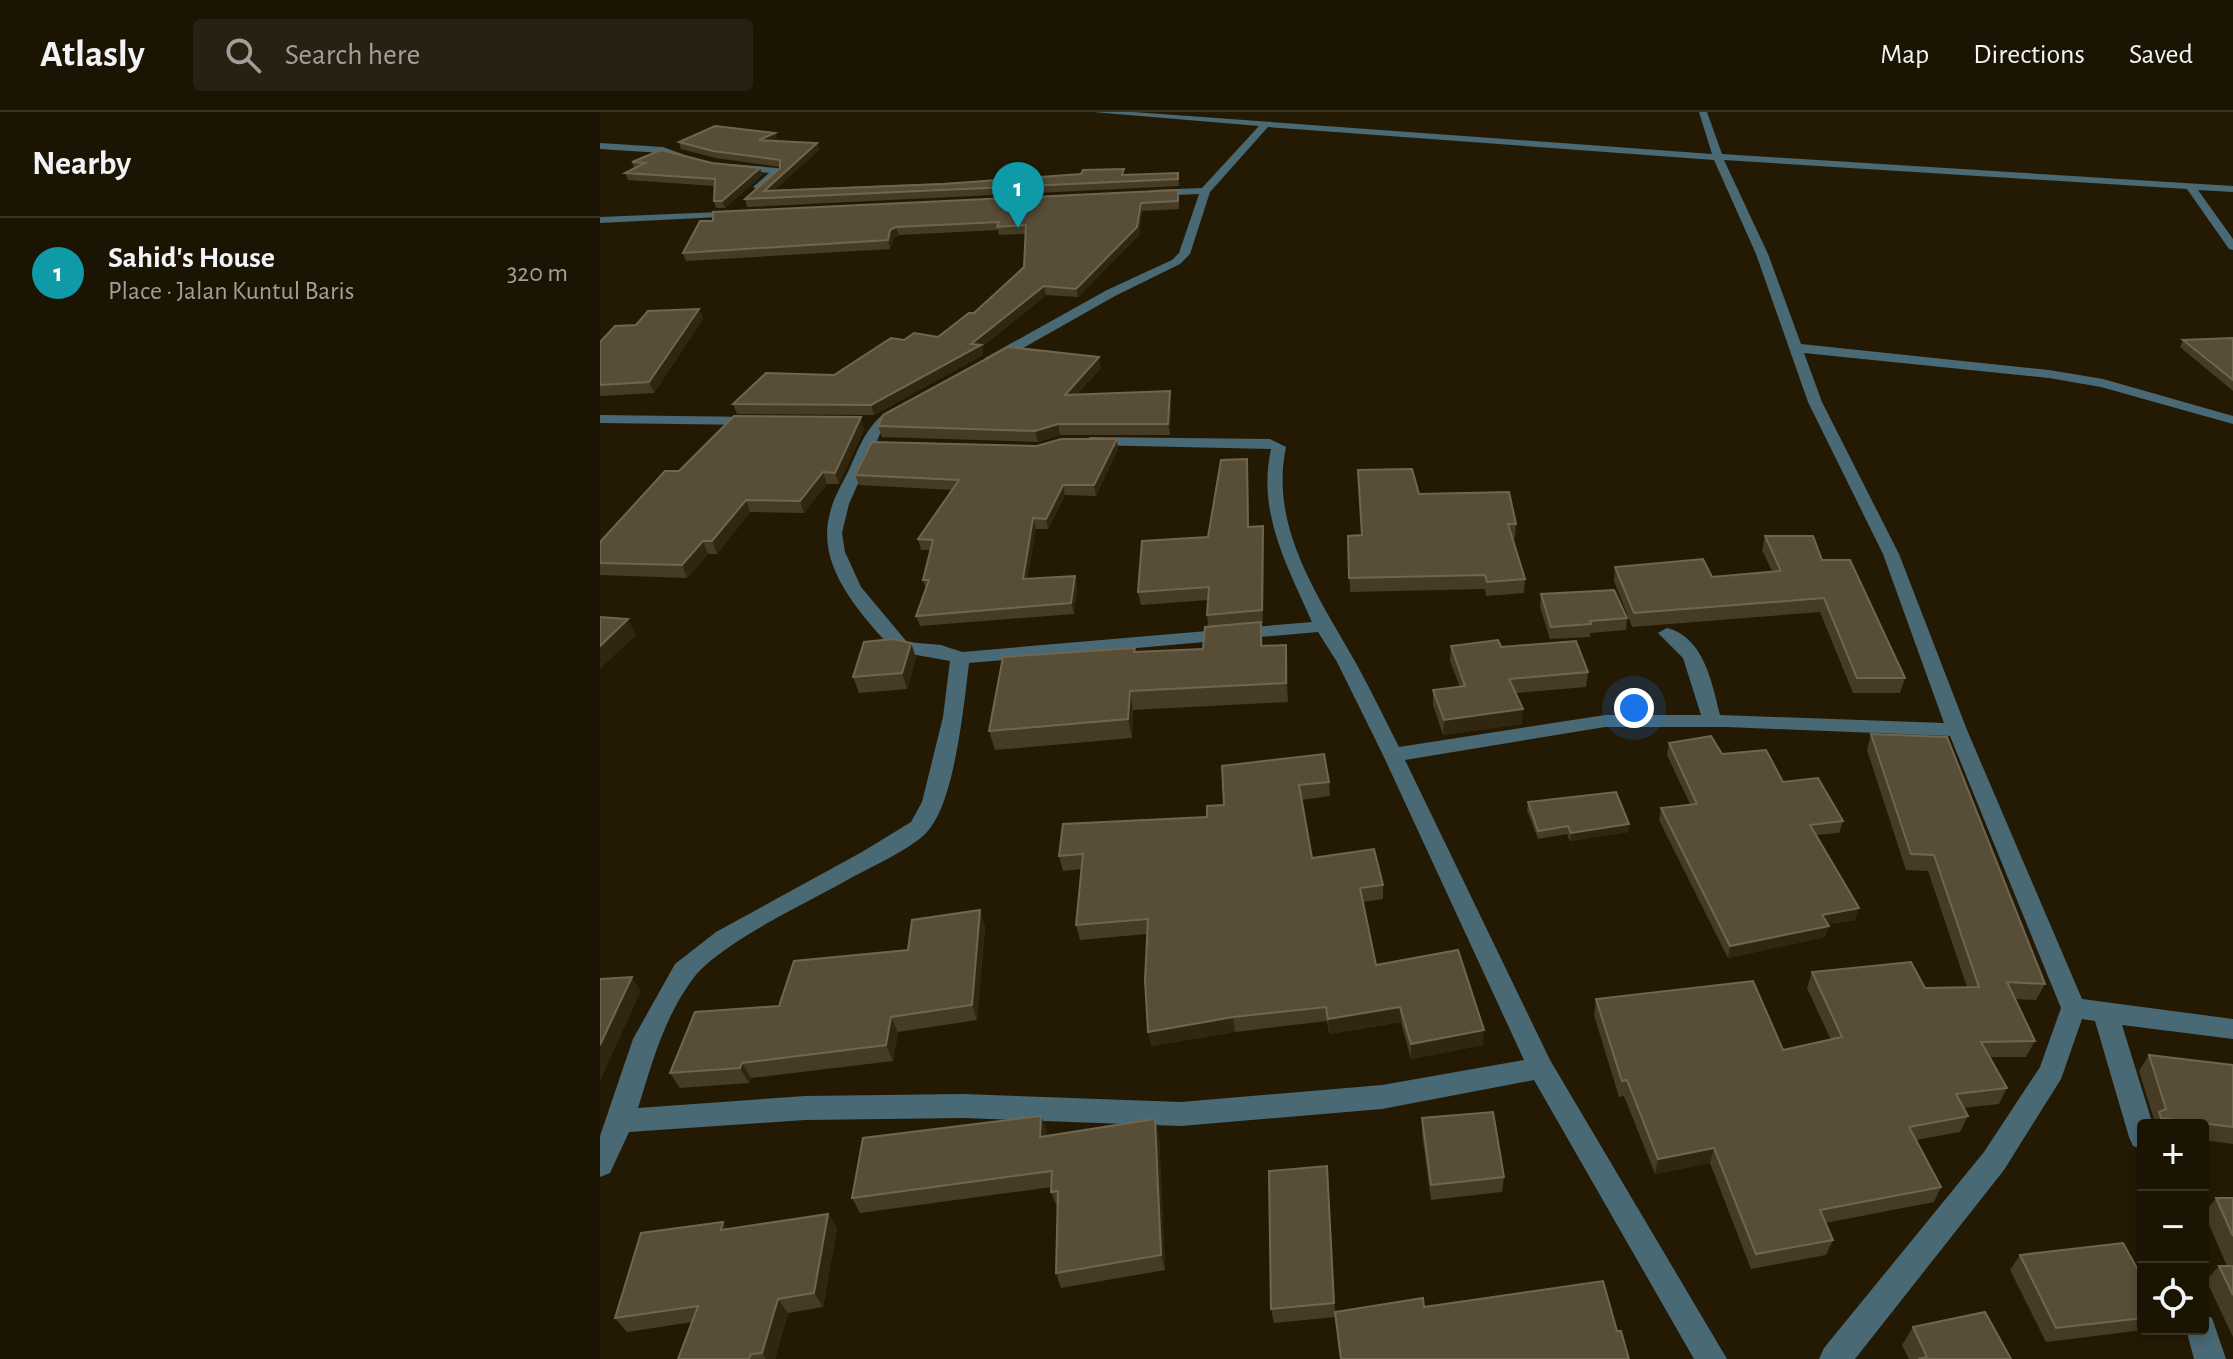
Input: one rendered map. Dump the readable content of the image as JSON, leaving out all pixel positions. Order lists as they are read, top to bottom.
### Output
{
  "page": {
    "header": "Atlasly",
    "search": "Search here",
    "nav": ["Map", "Directions", "Saved"],
    "heading": "Nearby",
    "pins": "1",
    "list": [
      {
        "mark": "1",
        "name": "Sahid's House",
        "note": "Place · Jalan Kuntul Baris",
        "value": "320 m"
      }
    ],
    "map_buttons": ["+", "−"]
  }
}
